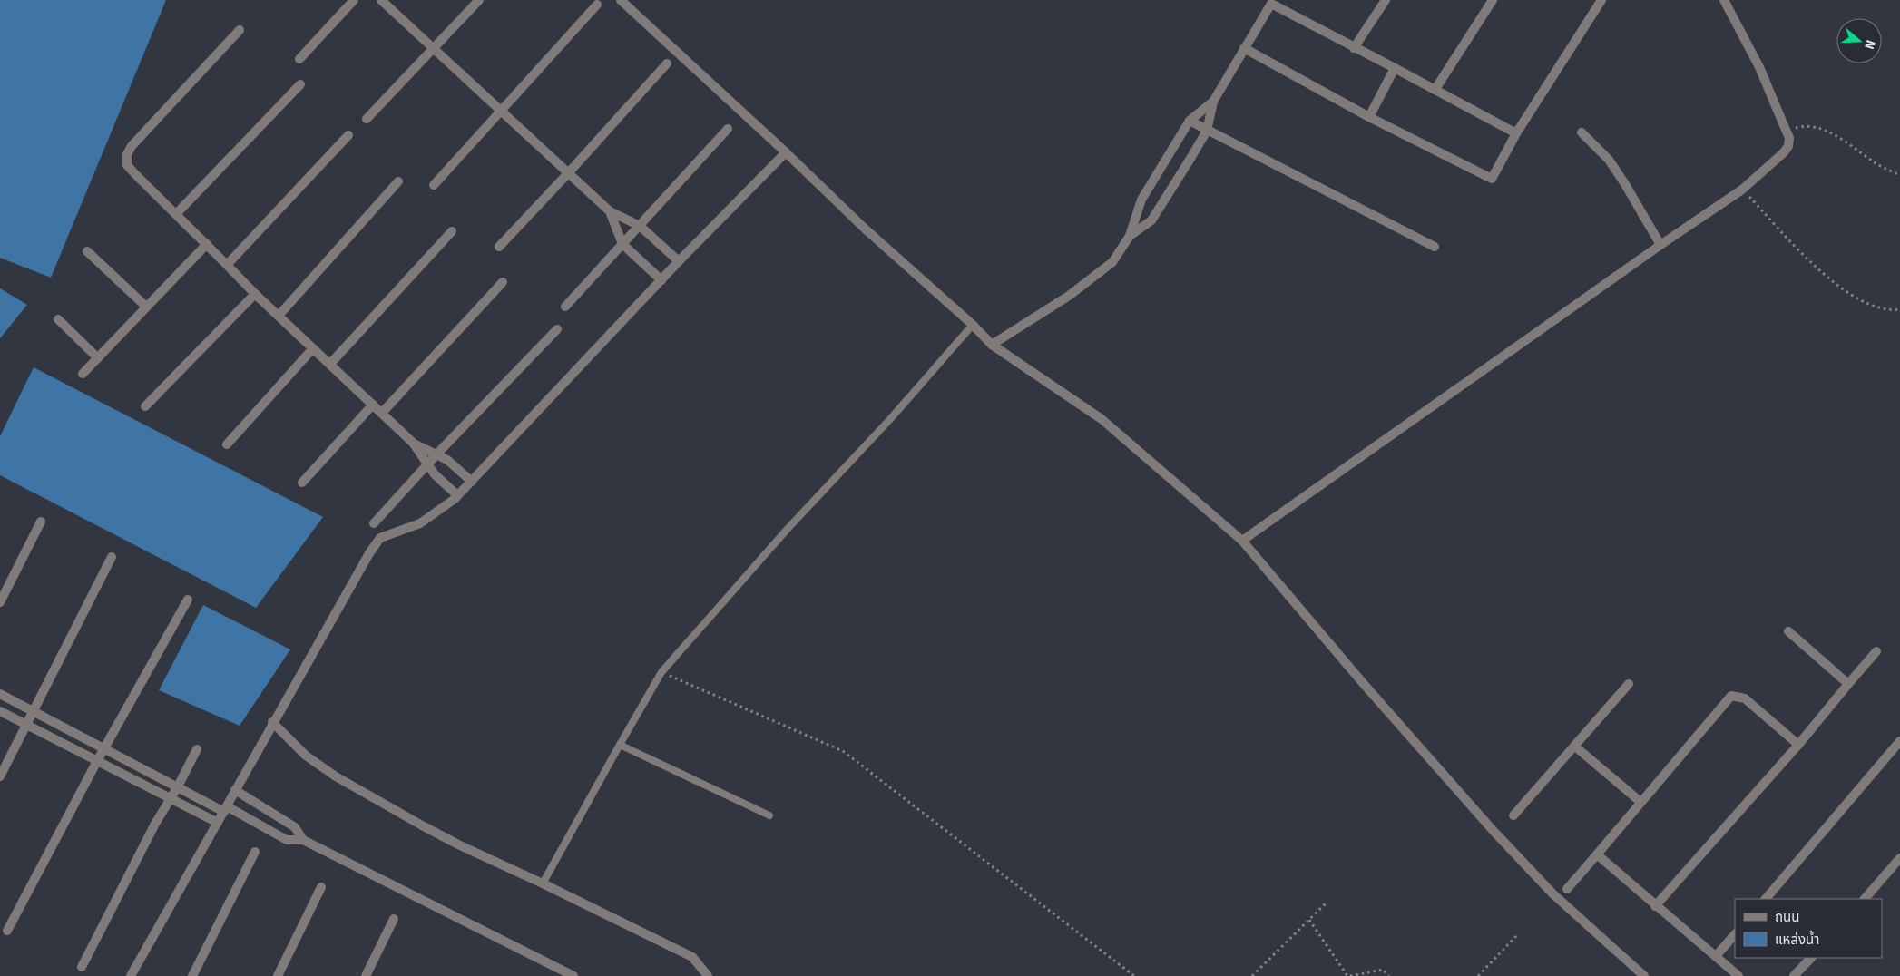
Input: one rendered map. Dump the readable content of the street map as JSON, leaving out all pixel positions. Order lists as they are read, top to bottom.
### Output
{
  "legend": ["ถนน", "แหล่งน้ำ"],
  "north": "right"
}
